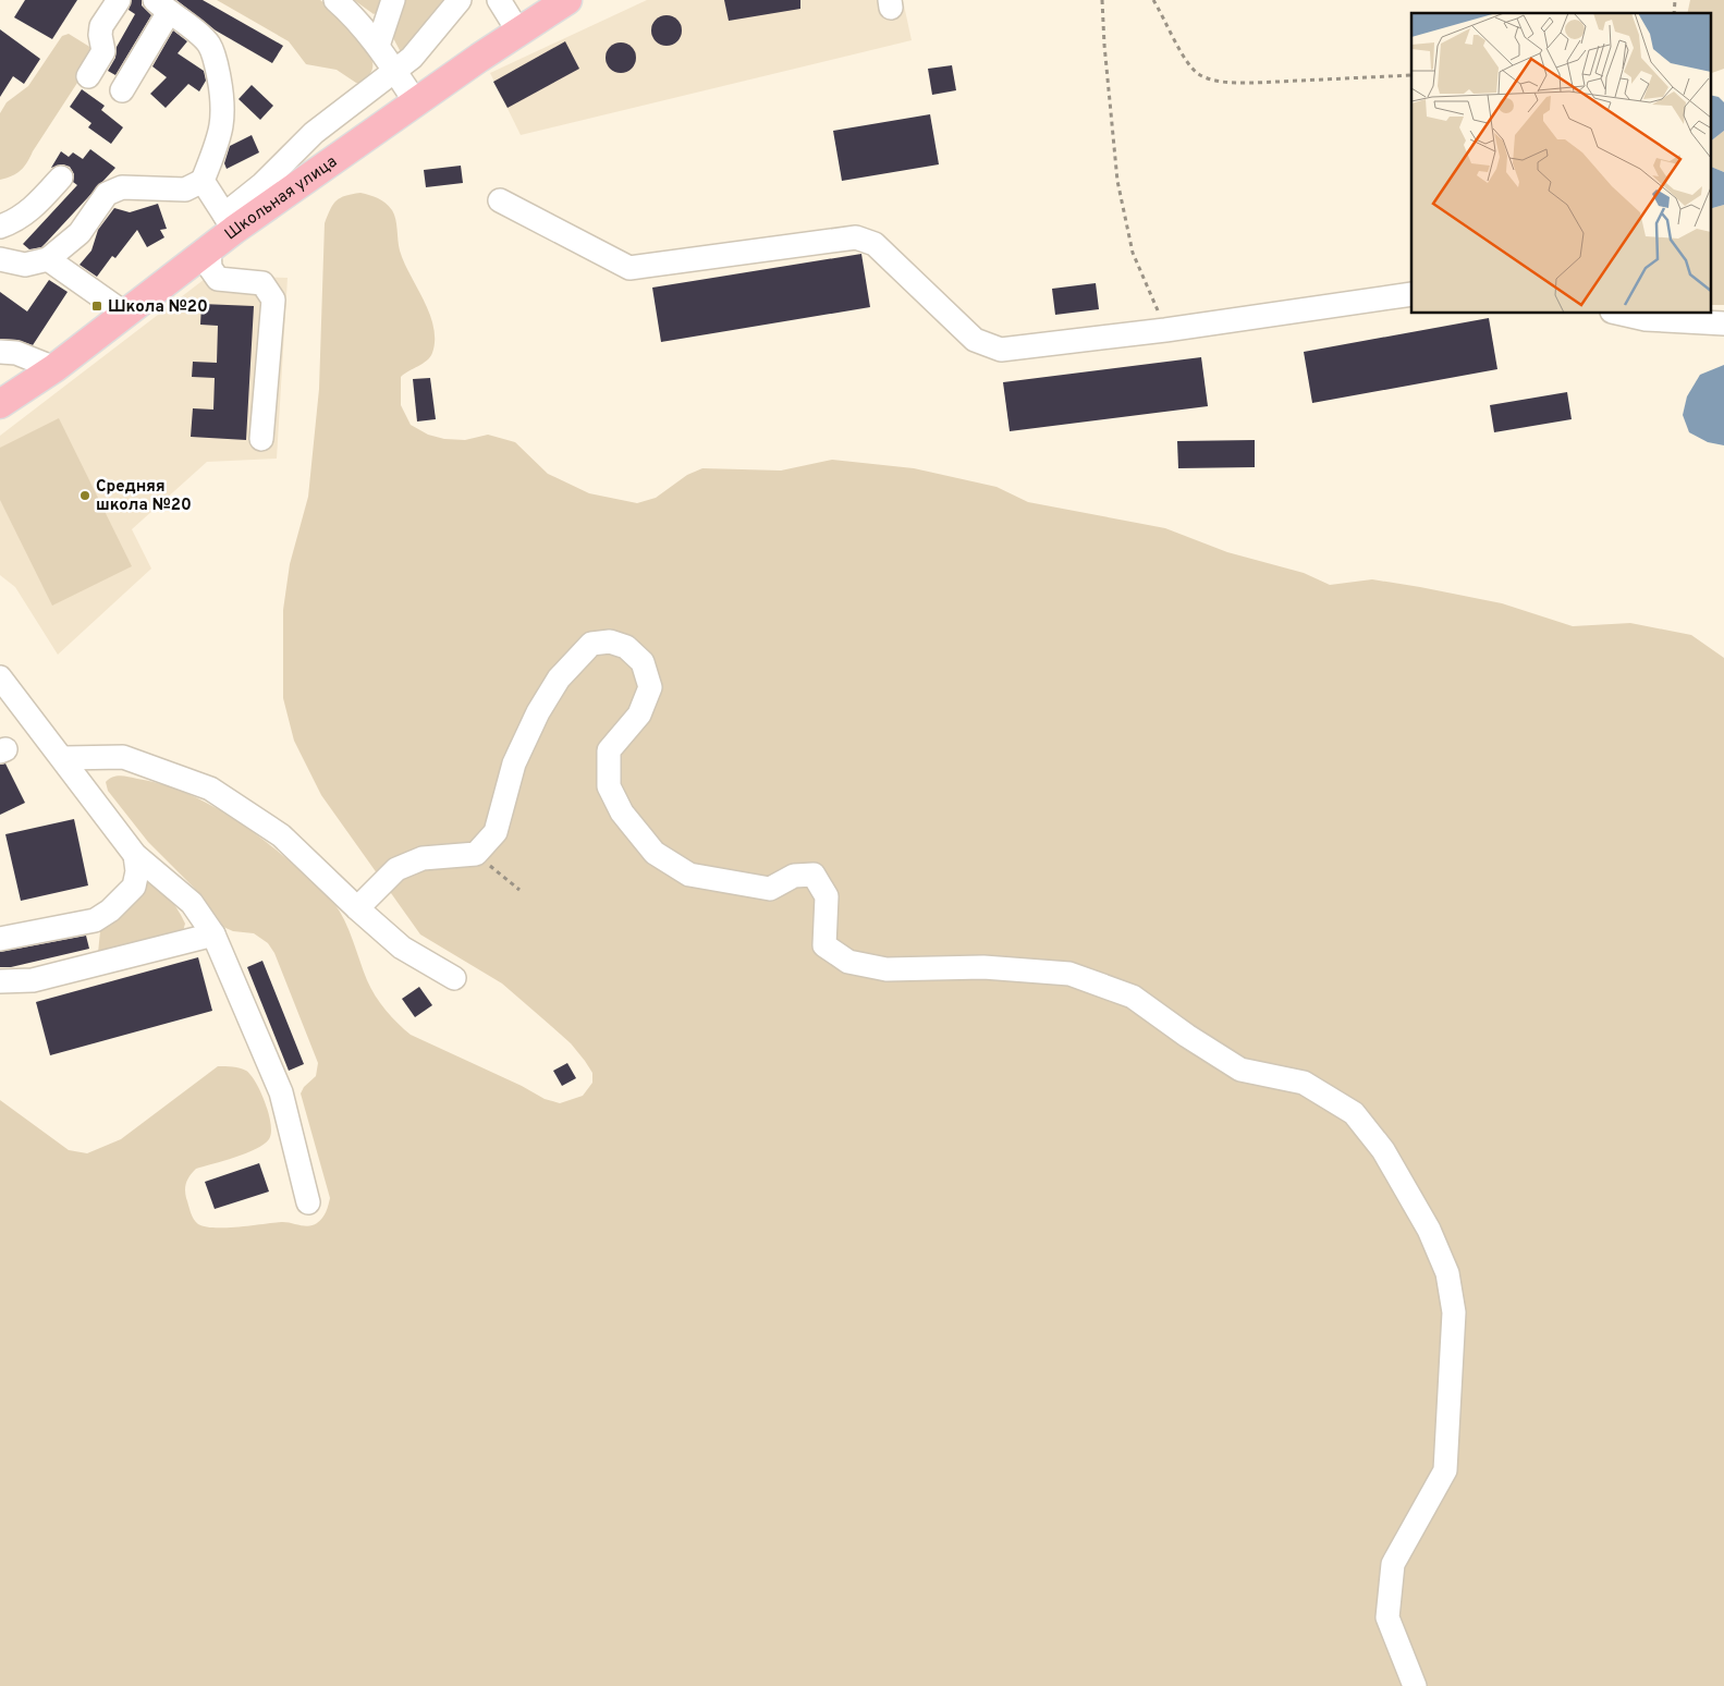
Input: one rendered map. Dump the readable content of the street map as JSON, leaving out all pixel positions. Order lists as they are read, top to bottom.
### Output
{
  "streets": {
    "main road": ["Школьная улица"]
  },
  "places": {
    "transit": ["Школа №20"],
    "other": ["Средняя школа №20"]
  }
}
